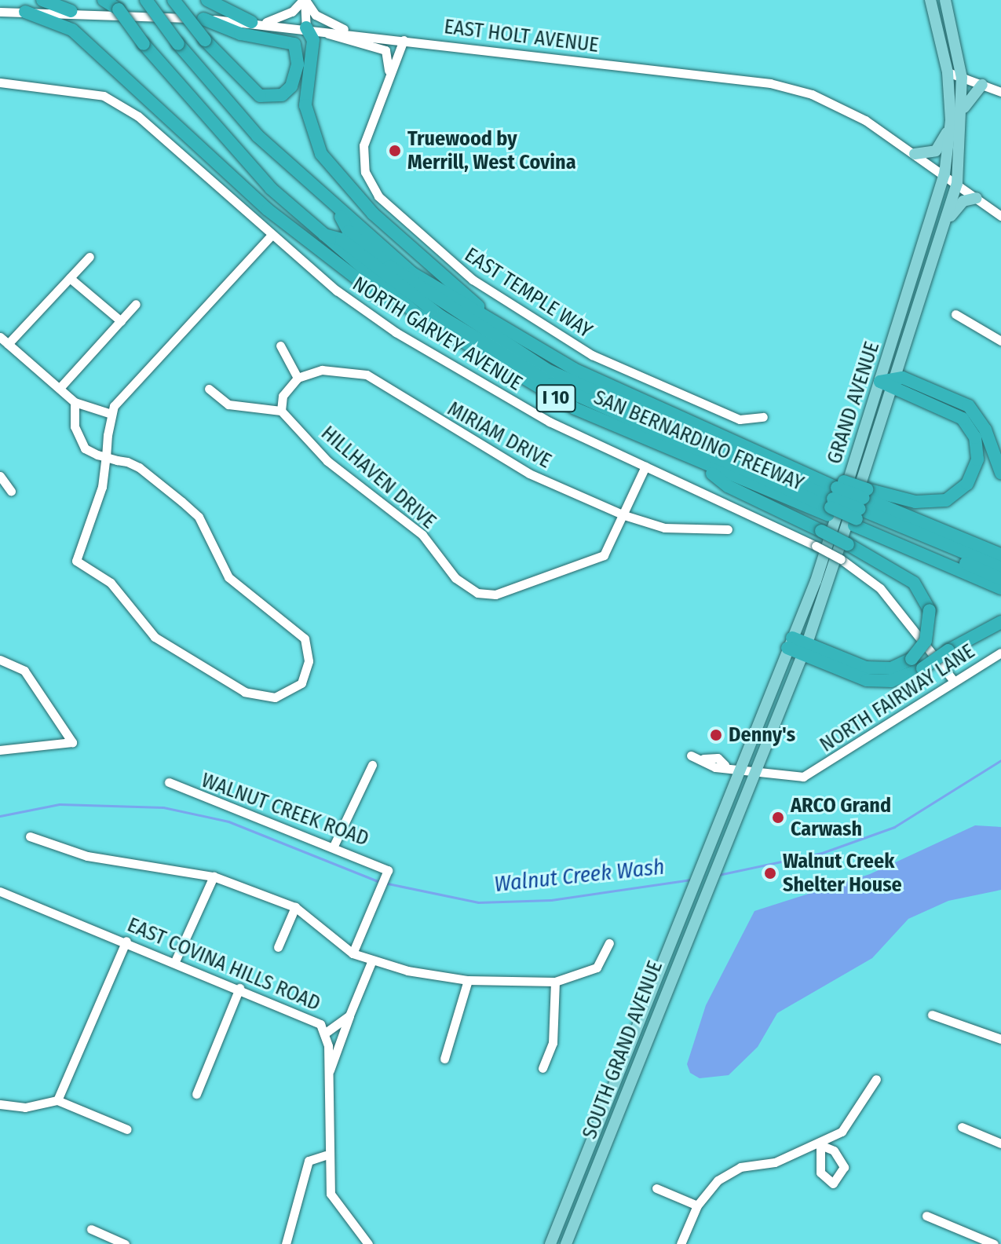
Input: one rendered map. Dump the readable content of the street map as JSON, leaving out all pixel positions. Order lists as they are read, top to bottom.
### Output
{
  "streets": {
    "highway": ["I 10", "SAN BERNARDINO FREEWAY"],
    "main road": ["GRAND AVENUE", "SOUTH GRAND AVENUE"],
    "street": [
      "EAST HOLT AVENUE",
      "EAST TEMPLE WAY",
      "NORTH GARVEY AVENUE",
      "MIRIAM DRIVE",
      "HILLHAVEN DRIVE",
      "NORTH FAIRWAY LANE",
      "WALNUT CREEK ROAD",
      "EAST COVINA HILLS ROAD"
    ]
  },
  "crossings": [
    ["EAST HOLT AVENUE", "EAST TEMPLE WAY"],
    ["EAST HOLT AVENUE", "GRAND AVENUE"],
    ["NORTH GARVEY AVENUE", "HILLHAVEN DRIVE"],
    ["NORTH GARVEY AVENUE", "NORTH FAIRWAY LANE"],
    ["GRAND AVENUE", "NORTH FAIRWAY LANE"],
    ["GRAND AVENUE", "SOUTH GRAND AVENUE"],
    ["MIRIAM DRIVE", "HILLHAVEN DRIVE"]
  ],
  "water": ["Walnut Creek Wash"],
  "places": [
    "Truewood by Merrill, West Covina",
    "Denny's",
    "ARCO Grand Carwash",
    "Walnut Creek Shelter House"
  ]
}
